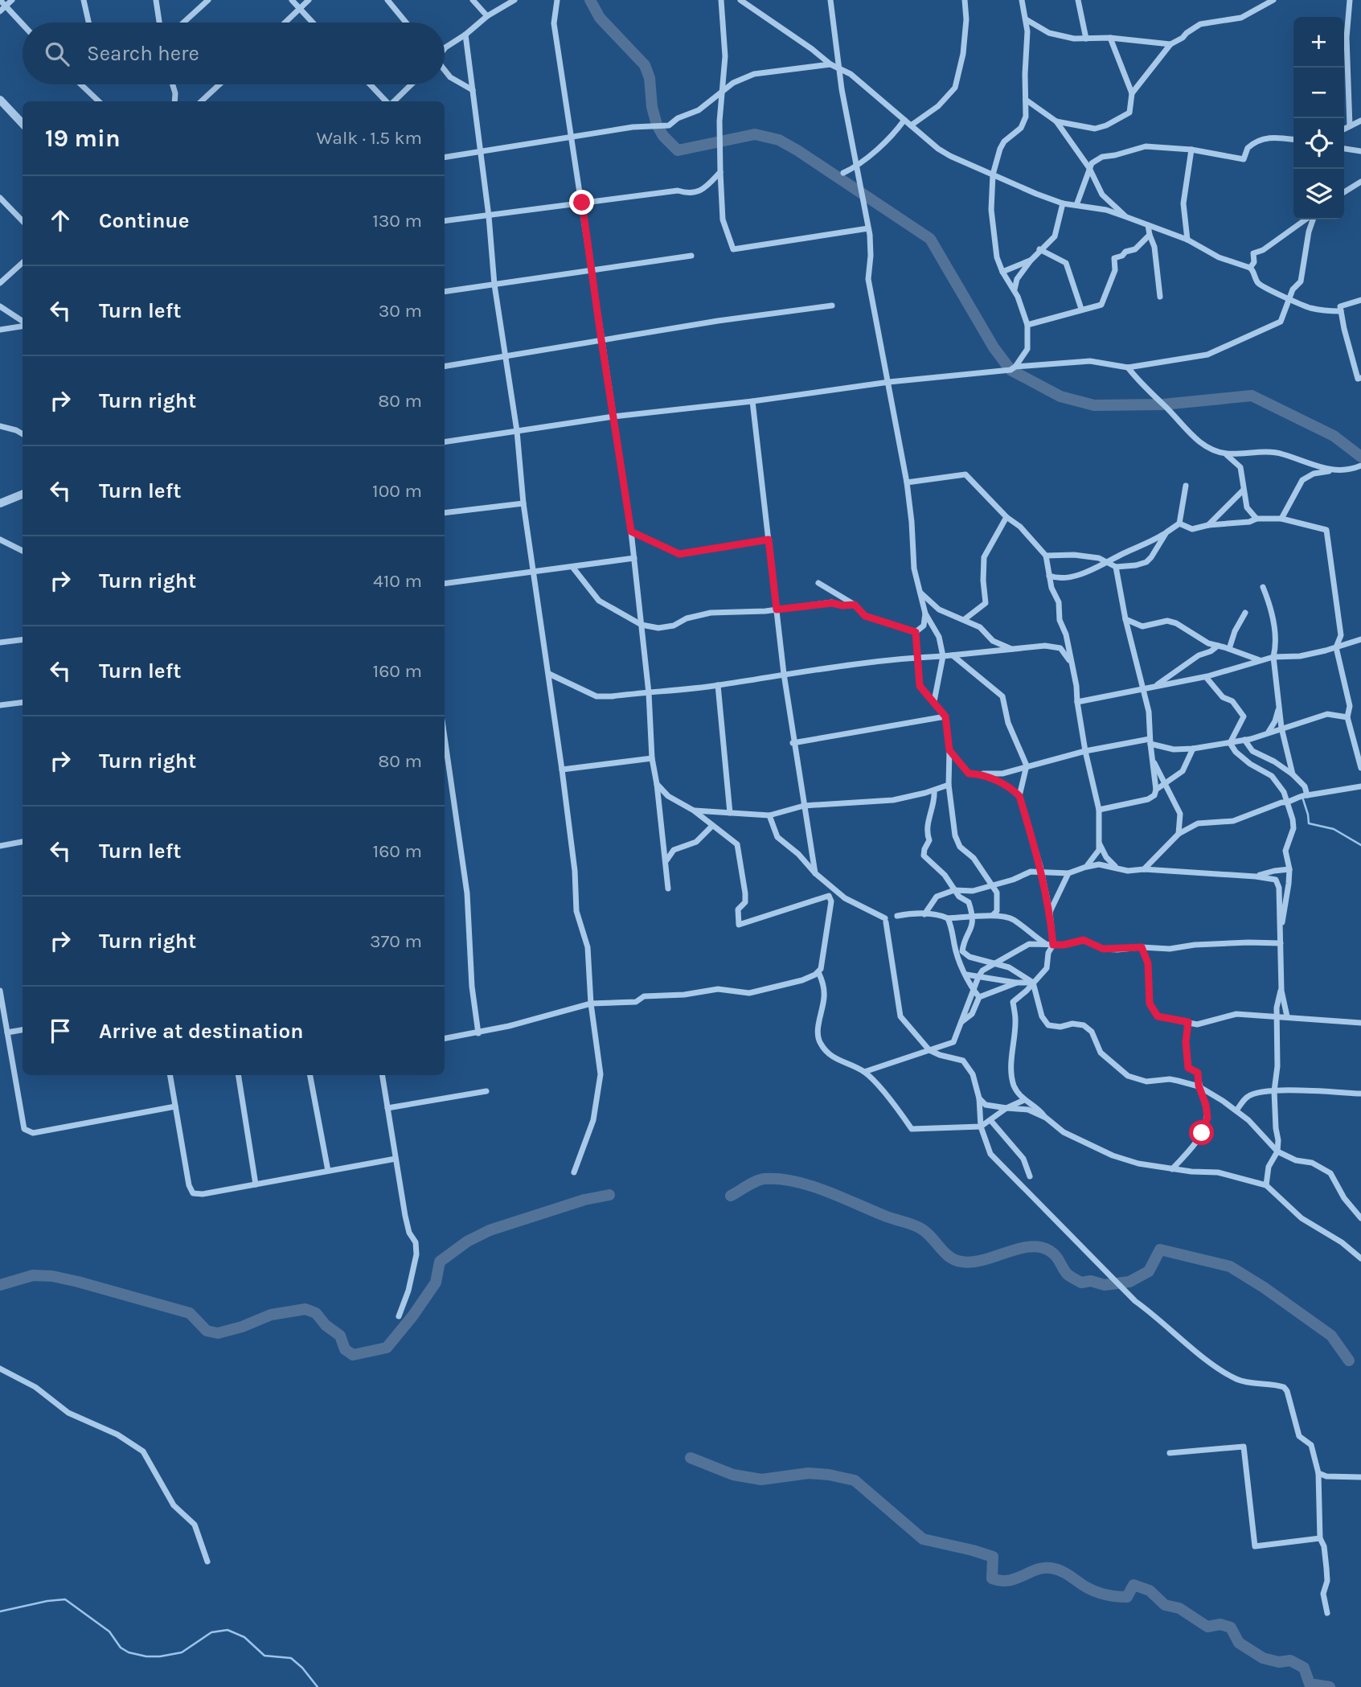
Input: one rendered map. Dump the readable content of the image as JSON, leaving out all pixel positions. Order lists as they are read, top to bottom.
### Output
{
  "page": {
    "map_buttons": ["+", "−"],
    "search": "Search here",
    "heading": ["19 min", "Walk · 1.5 km"],
    "list": [
      ["Continue", "130 m"],
      ["Turn left", "30 m"],
      ["Turn right", "80 m"],
      ["Turn left", "100 m"],
      ["Turn right", "410 m"],
      ["Turn left", "160 m"],
      ["Turn right", "80 m"],
      ["Turn left", "160 m"],
      ["Turn right", "370 m"],
      "Arrive at destination"
    ]
  }
}
